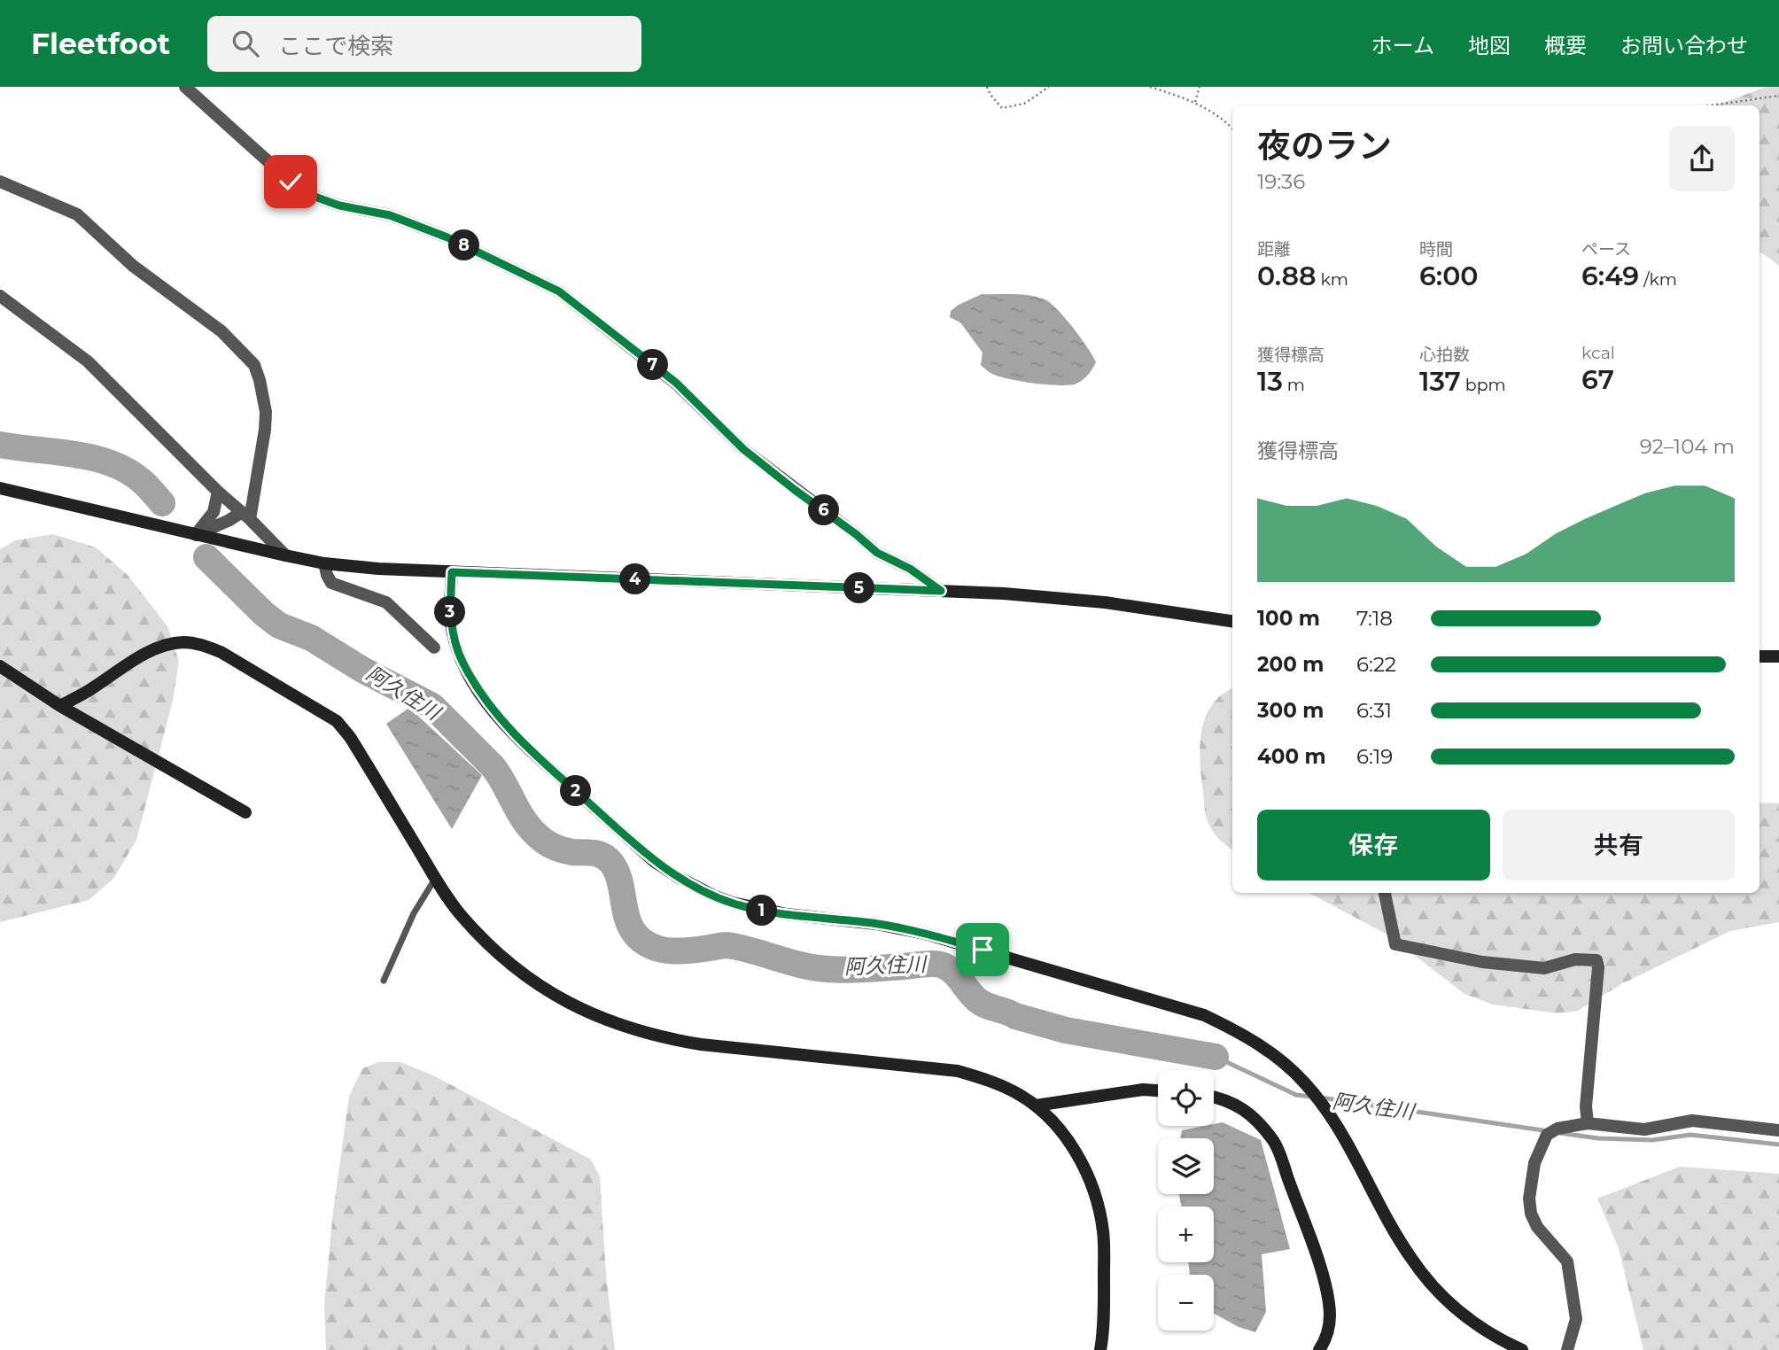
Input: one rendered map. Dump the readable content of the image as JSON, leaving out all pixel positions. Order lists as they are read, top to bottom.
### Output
{
  "water": ["阿久住川"],
  "page": {
    "header": "Fleetfoot",
    "search": "ここで検索",
    "nav": [
      "ホーム",
      "地図",
      "概要",
      "お問い合わせ"
    ],
    "heading": ["夜のラン", "19:36"],
    "stats": [
      ["距離", "0.88 km"],
      ["時間", "6:00"],
      ["ペース", "6:49 /km"],
      ["獲得標高", "13 m"],
      ["心拍数", "137 bpm"],
      ["kcal", "67"]
    ],
    "pins": [
      "8",
      "7",
      "6",
      "4",
      "5",
      "3",
      "2",
      "1"
    ],
    "chart": ["獲得標高", "92–104 m"],
    "list": [
      {
        "name": "100 m",
        "note": "7:18"
      },
      {
        "name": "200 m",
        "note": "6:22"
      },
      {
        "name": "300 m",
        "note": "6:31"
      },
      {
        "name": "400 m",
        "note": "6:19"
      }
    ],
    "buttons": ["保存", "共有"],
    "map_buttons": ["+", "−"]
  }
}
